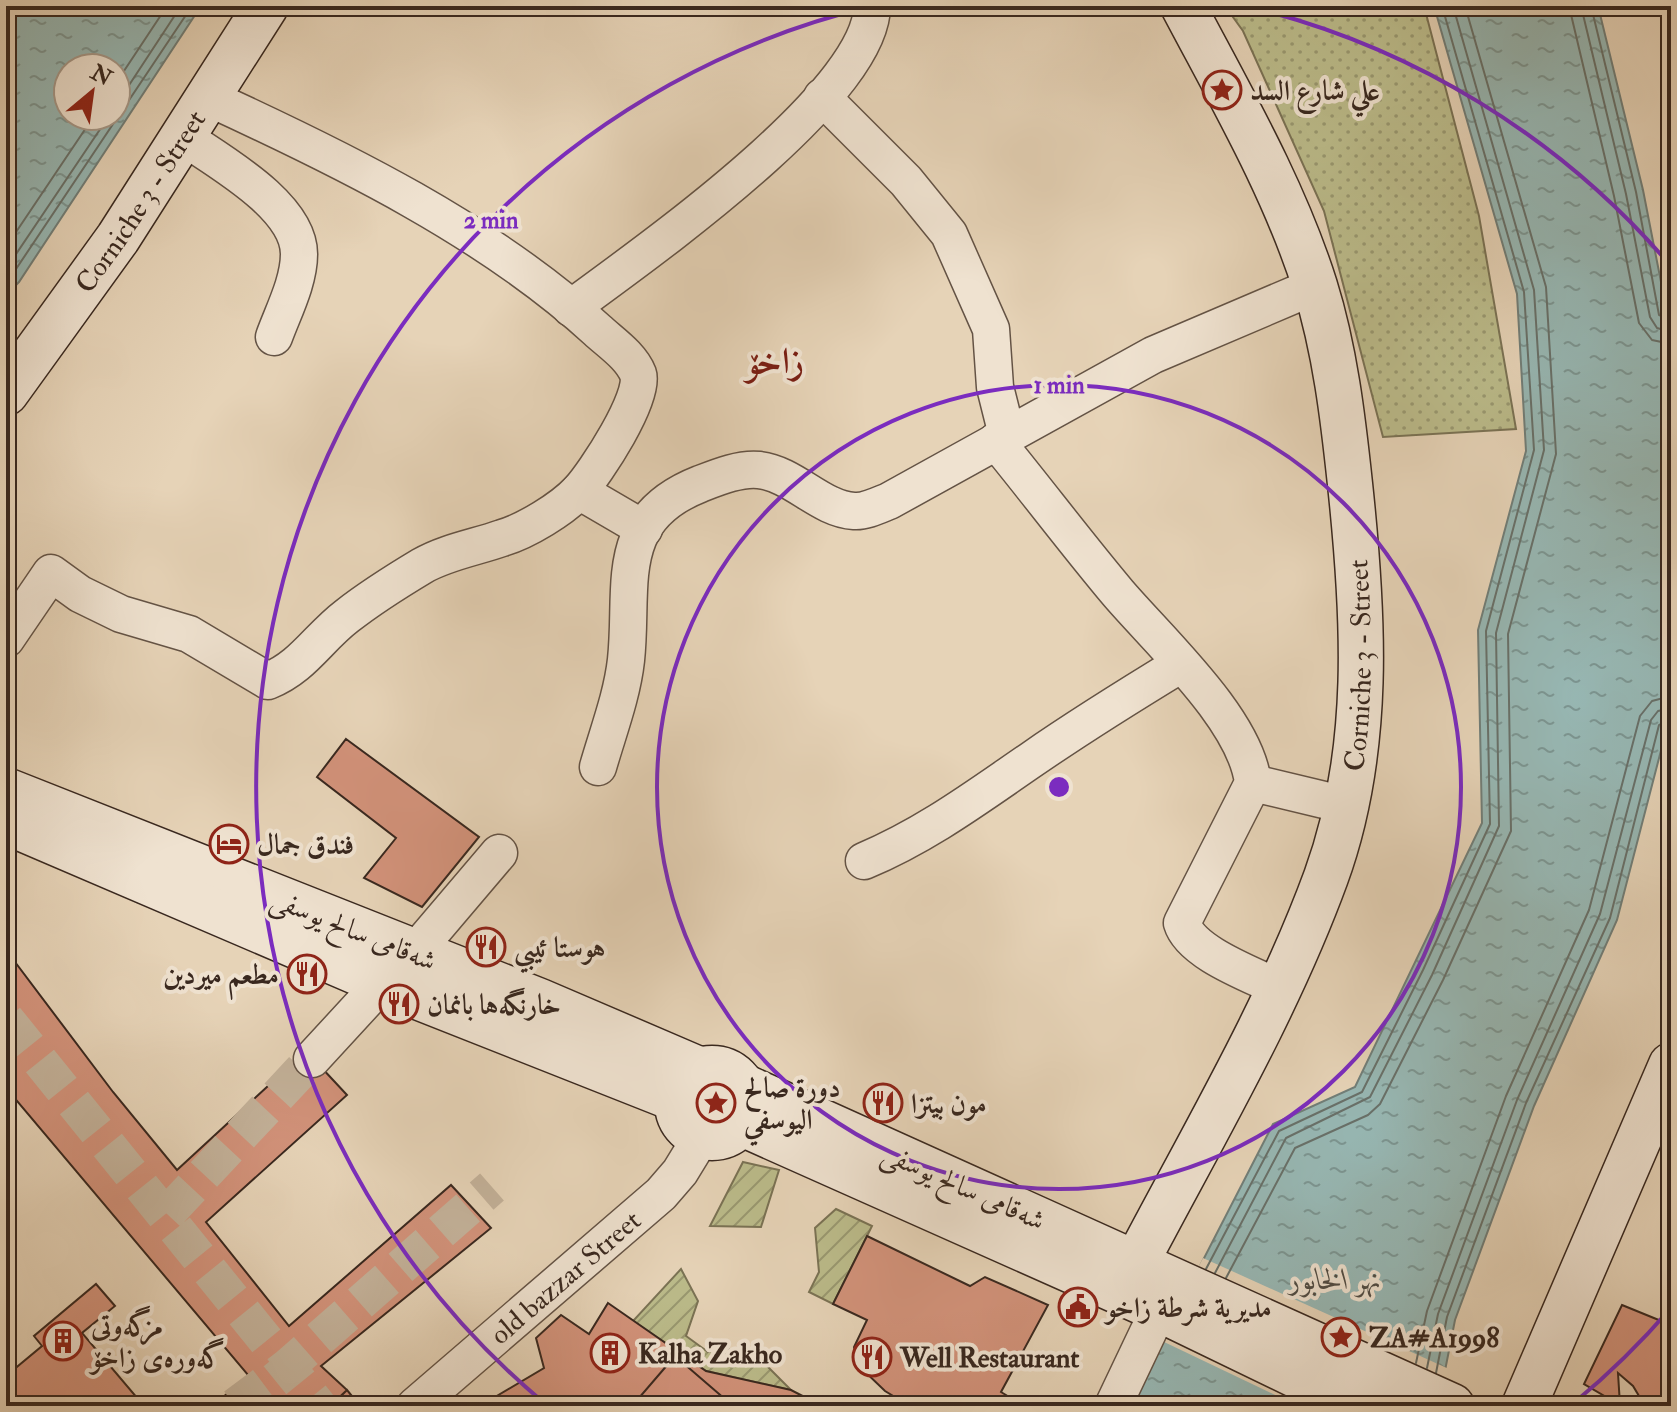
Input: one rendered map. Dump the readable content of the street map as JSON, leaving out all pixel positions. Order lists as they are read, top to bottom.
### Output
{
  "streets": {
    "main road": ["Corniche 3 - Street", "شەقامی سالح یوسفی"],
    "street": ["old bazzar Street"]
  },
  "crossings": [
    ["Corniche 3 - Street", "شەقامی سالح یوسفی"],
    ["شەقامی سالح یوسفی", "old bazzar Street"]
  ],
  "districts": ["زاخۆ"],
  "water": ["نهر الخابور"],
  "places": {
    "place": ["علي شارع السد", "دورة صالح اليوسفي", "ZA#A1998"],
    "hotel": ["فندق جمال"],
    "restaurant": [
      "هوستا ئيبي",
      "مطعم ميردين",
      "خارنگەها بانمان",
      "مون بيتزا",
      "Well Restaurant"
    ],
    "public building": ["مديرية شرطة زاخو"],
    "building": ["مزگەوتی گەورەی زاخۆ", "Kalha Zakho"]
  },
  "north": "top right",
  "rings": ["2 min", "1 min"]
}
